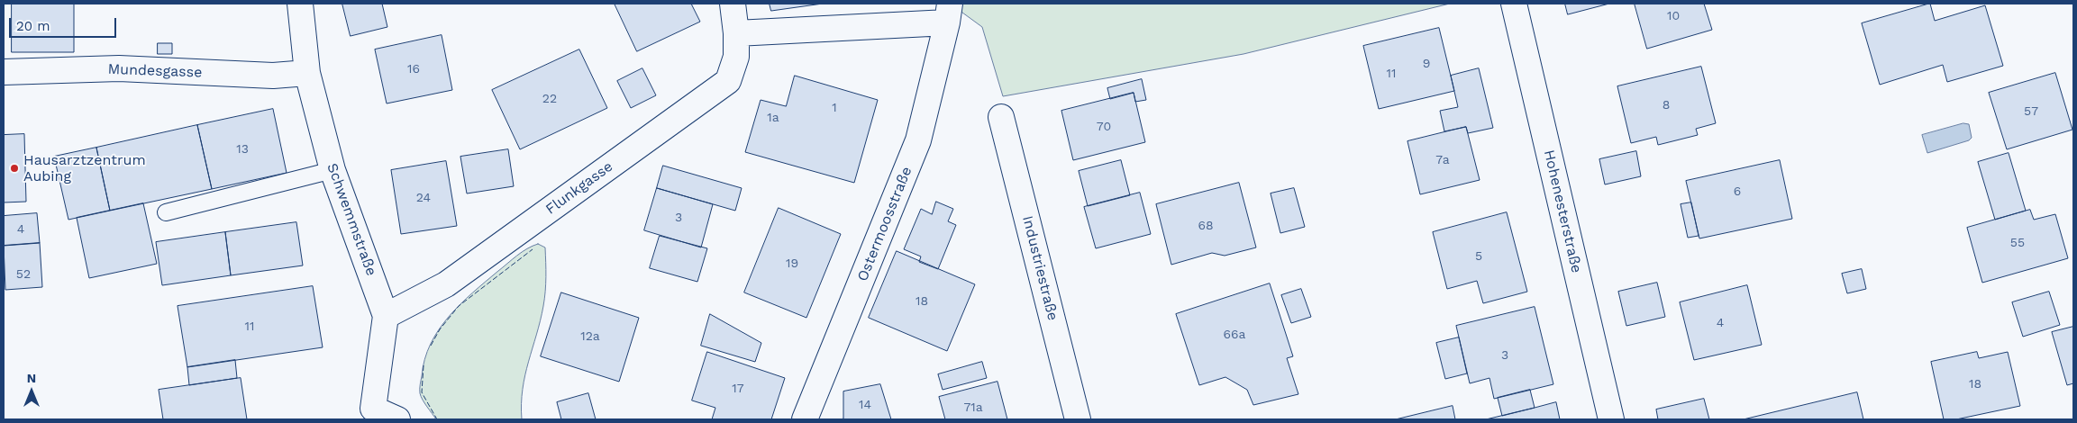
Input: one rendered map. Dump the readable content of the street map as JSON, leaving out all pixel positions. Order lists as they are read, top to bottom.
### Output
{
  "streets": {
    "street": [
      "Mundesgasse",
      "Flunkgasse",
      "Hohenesterstraße",
      "Schwemmstraße",
      "Ostermoosstraße",
      "Industriestraße"
    ]
  },
  "crossings": [
    ["Mundesgasse", "Schwemmstraße"],
    ["Flunkgasse", "Schwemmstraße"]
  ],
  "places": ["Hausarztzentrum Aubing"],
  "house_numbers": [
    "10",
    "9",
    "16",
    "11",
    "22",
    "8",
    "1",
    "57",
    "1a",
    "70",
    "13",
    "7a",
    "6",
    "24",
    "3",
    "68",
    "4",
    "55",
    "5",
    "19",
    "52",
    "18",
    "4",
    "11",
    "66a",
    "12a",
    "3",
    "18",
    "17",
    "14",
    "71a"
  ],
  "scale_bar": "20 m",
  "north": "top"
}
